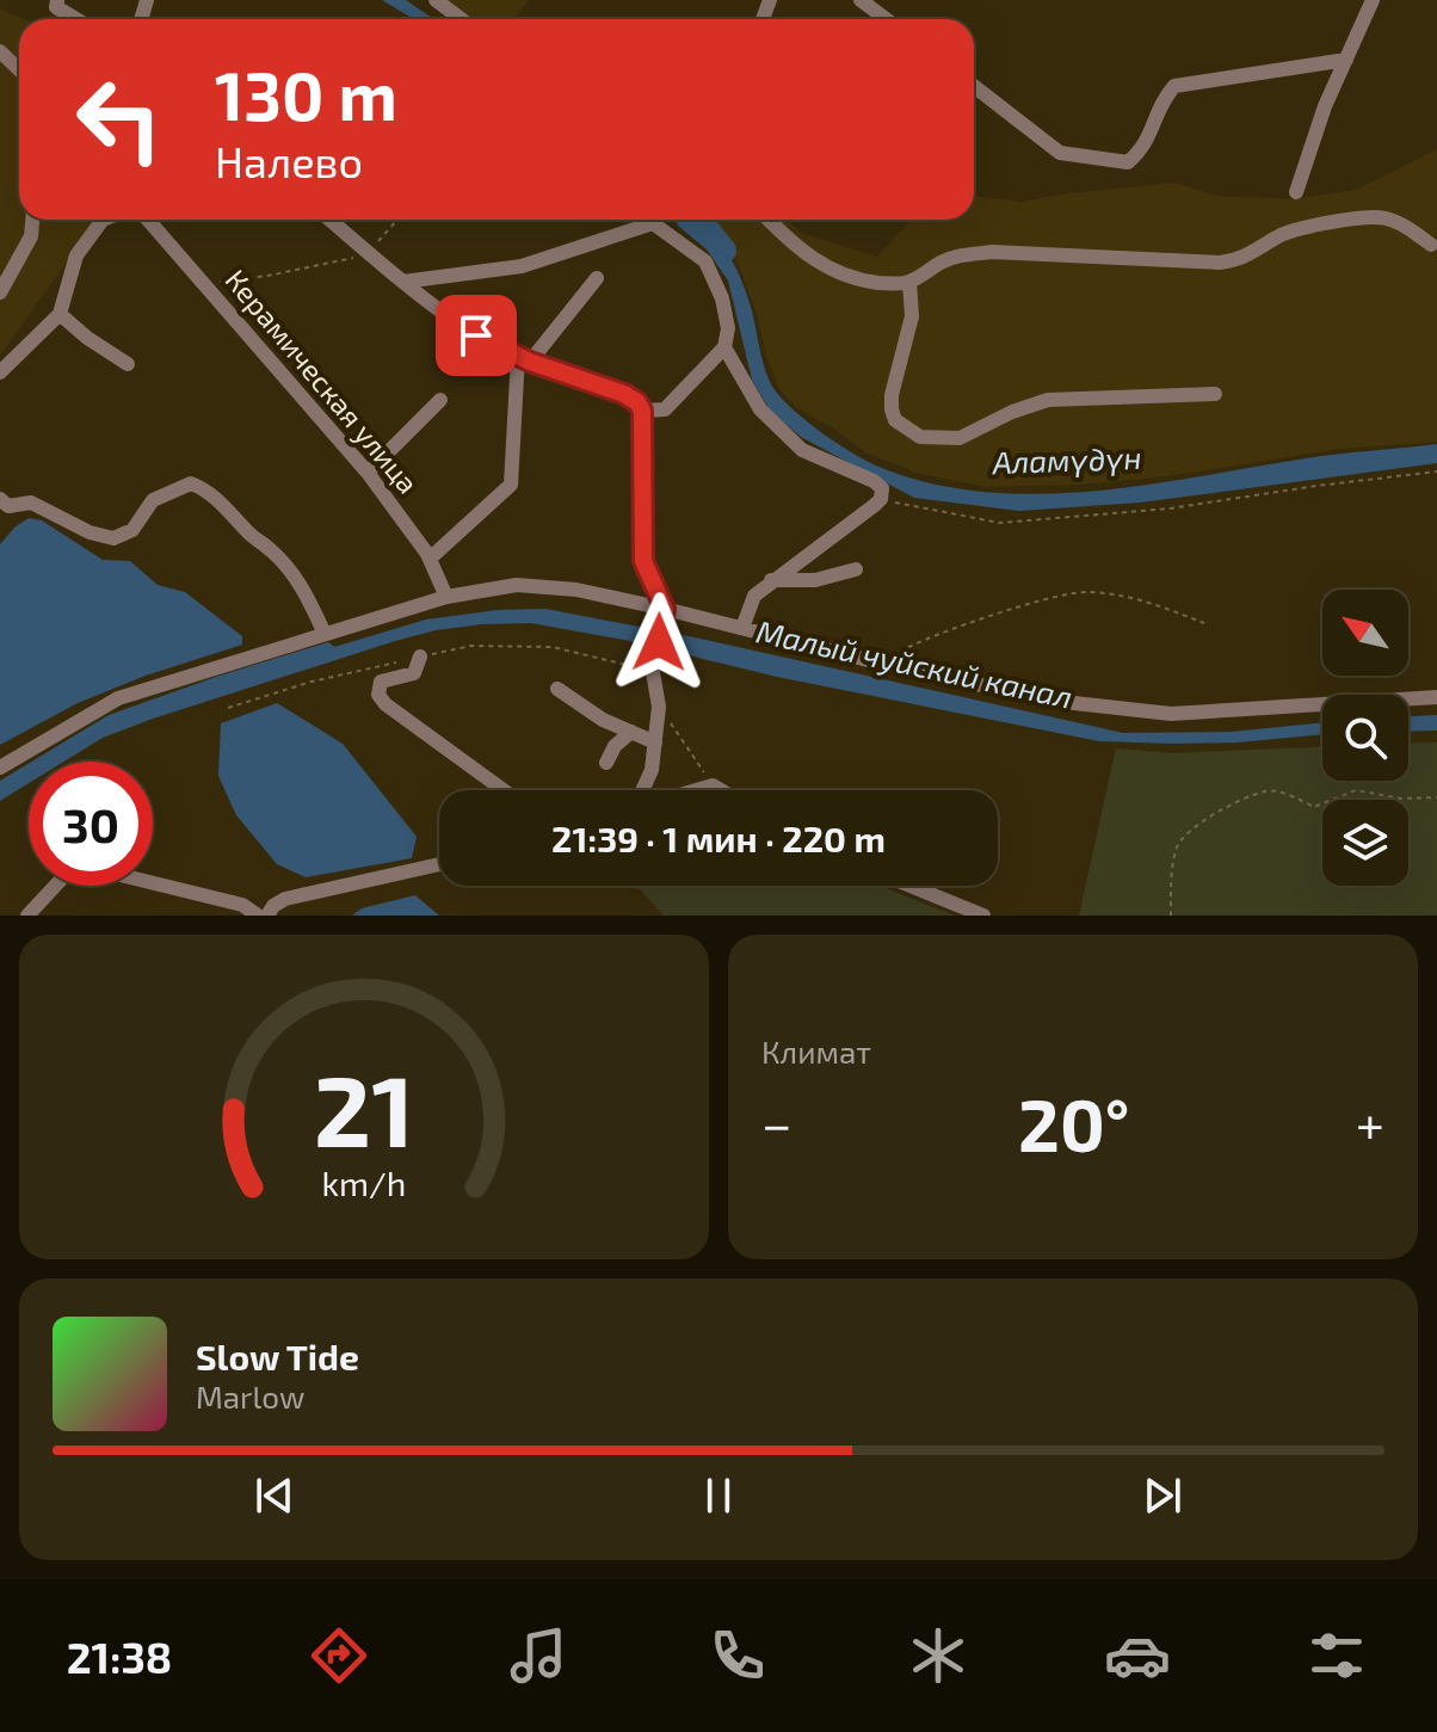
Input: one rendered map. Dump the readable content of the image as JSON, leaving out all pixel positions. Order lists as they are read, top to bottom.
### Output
{
  "streets": {
    "street": ["Керамическая улица"]
  },
  "water": ["Аламүдүн", "Малый чуйский канал"],
  "north": "top left",
  "page": {
    "turn": ["130 m", "Налево"],
    "limit": "30",
    "trip": "21:39 · 1 мин · 220 m",
    "tile": "Климат",
    "heat": ["−", "20°", "+"],
    "song": ["Slow Tide", "Marlow"],
    "tabs": "21:38",
    "gauge": ["21", "km/h"]
  }
}
